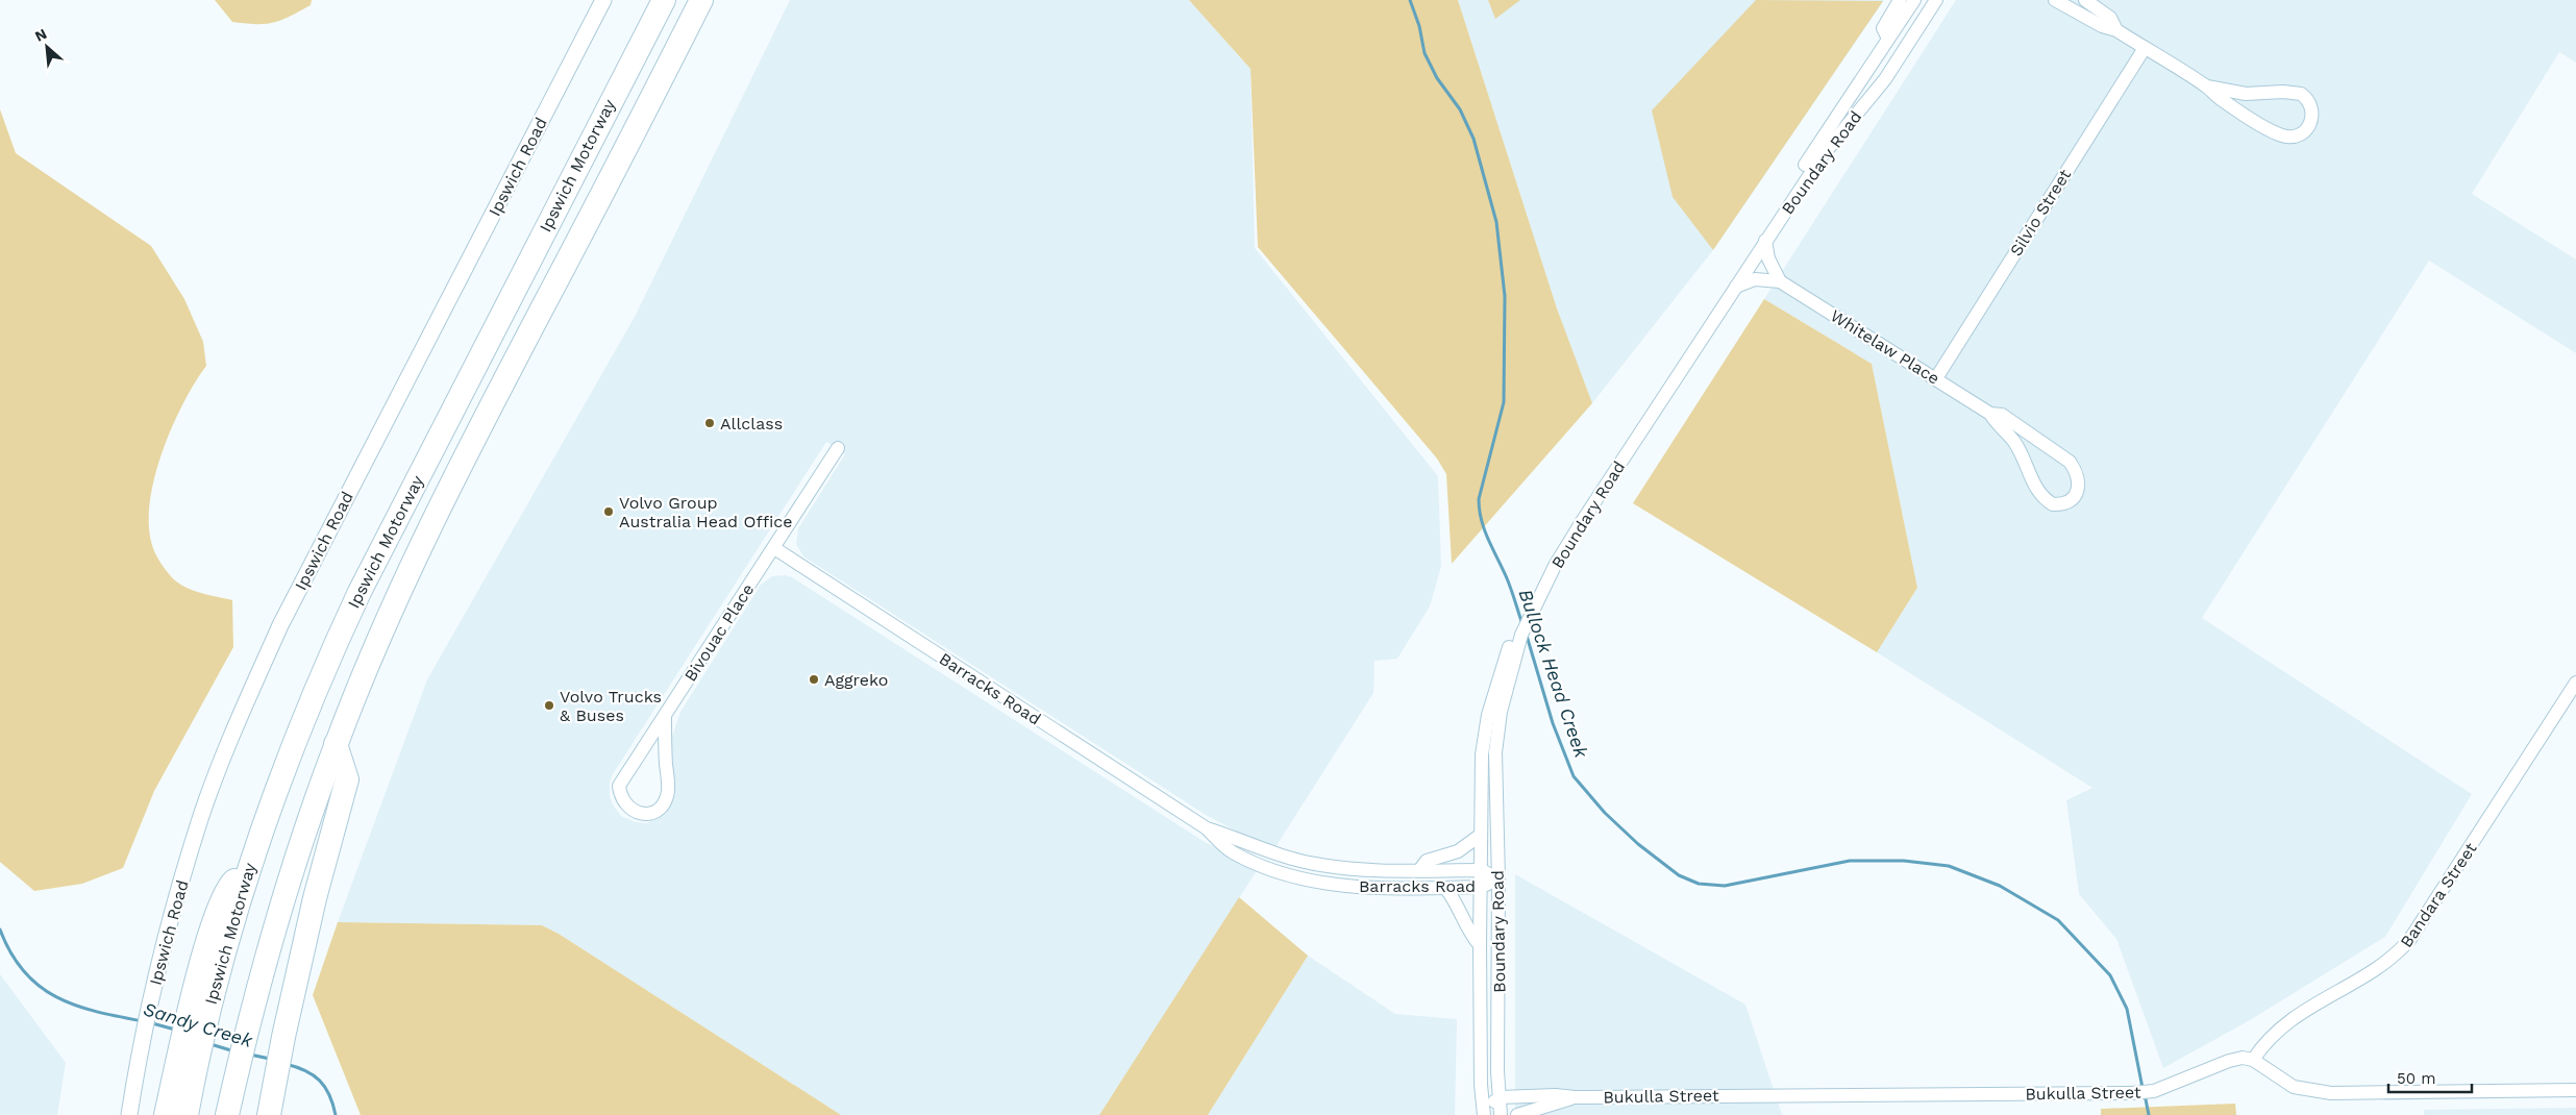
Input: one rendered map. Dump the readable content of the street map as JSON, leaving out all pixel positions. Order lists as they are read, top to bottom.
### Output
{
  "streets": {
    "highway": ["Ipswich Motorway"],
    "street": [
      "Boundary Road",
      "Ipswich Road",
      "Silvio Street",
      "Whitelaw Place",
      "Bivouac Place",
      "Barracks Road",
      "Bandara Street",
      "Bukulla Street"
    ]
  },
  "crossings": [
    ["Boundary Road", "Whitelaw Place"],
    ["Boundary Road", "Barracks Road"],
    ["Boundary Road", "Bukulla Street"],
    ["Silvio Street", "Whitelaw Place"],
    ["Bivouac Place", "Barracks Road"],
    ["Bandara Street", "Bukulla Street"]
  ],
  "water": ["Bullock Head Creek", "Sandy Creek"],
  "places": [
    "Allclass",
    "Volvo Group Australia Head Office",
    "Aggreko",
    "Volvo Trucks & Buses"
  ],
  "scale_bar": "50 m",
  "north": "top left"
}
